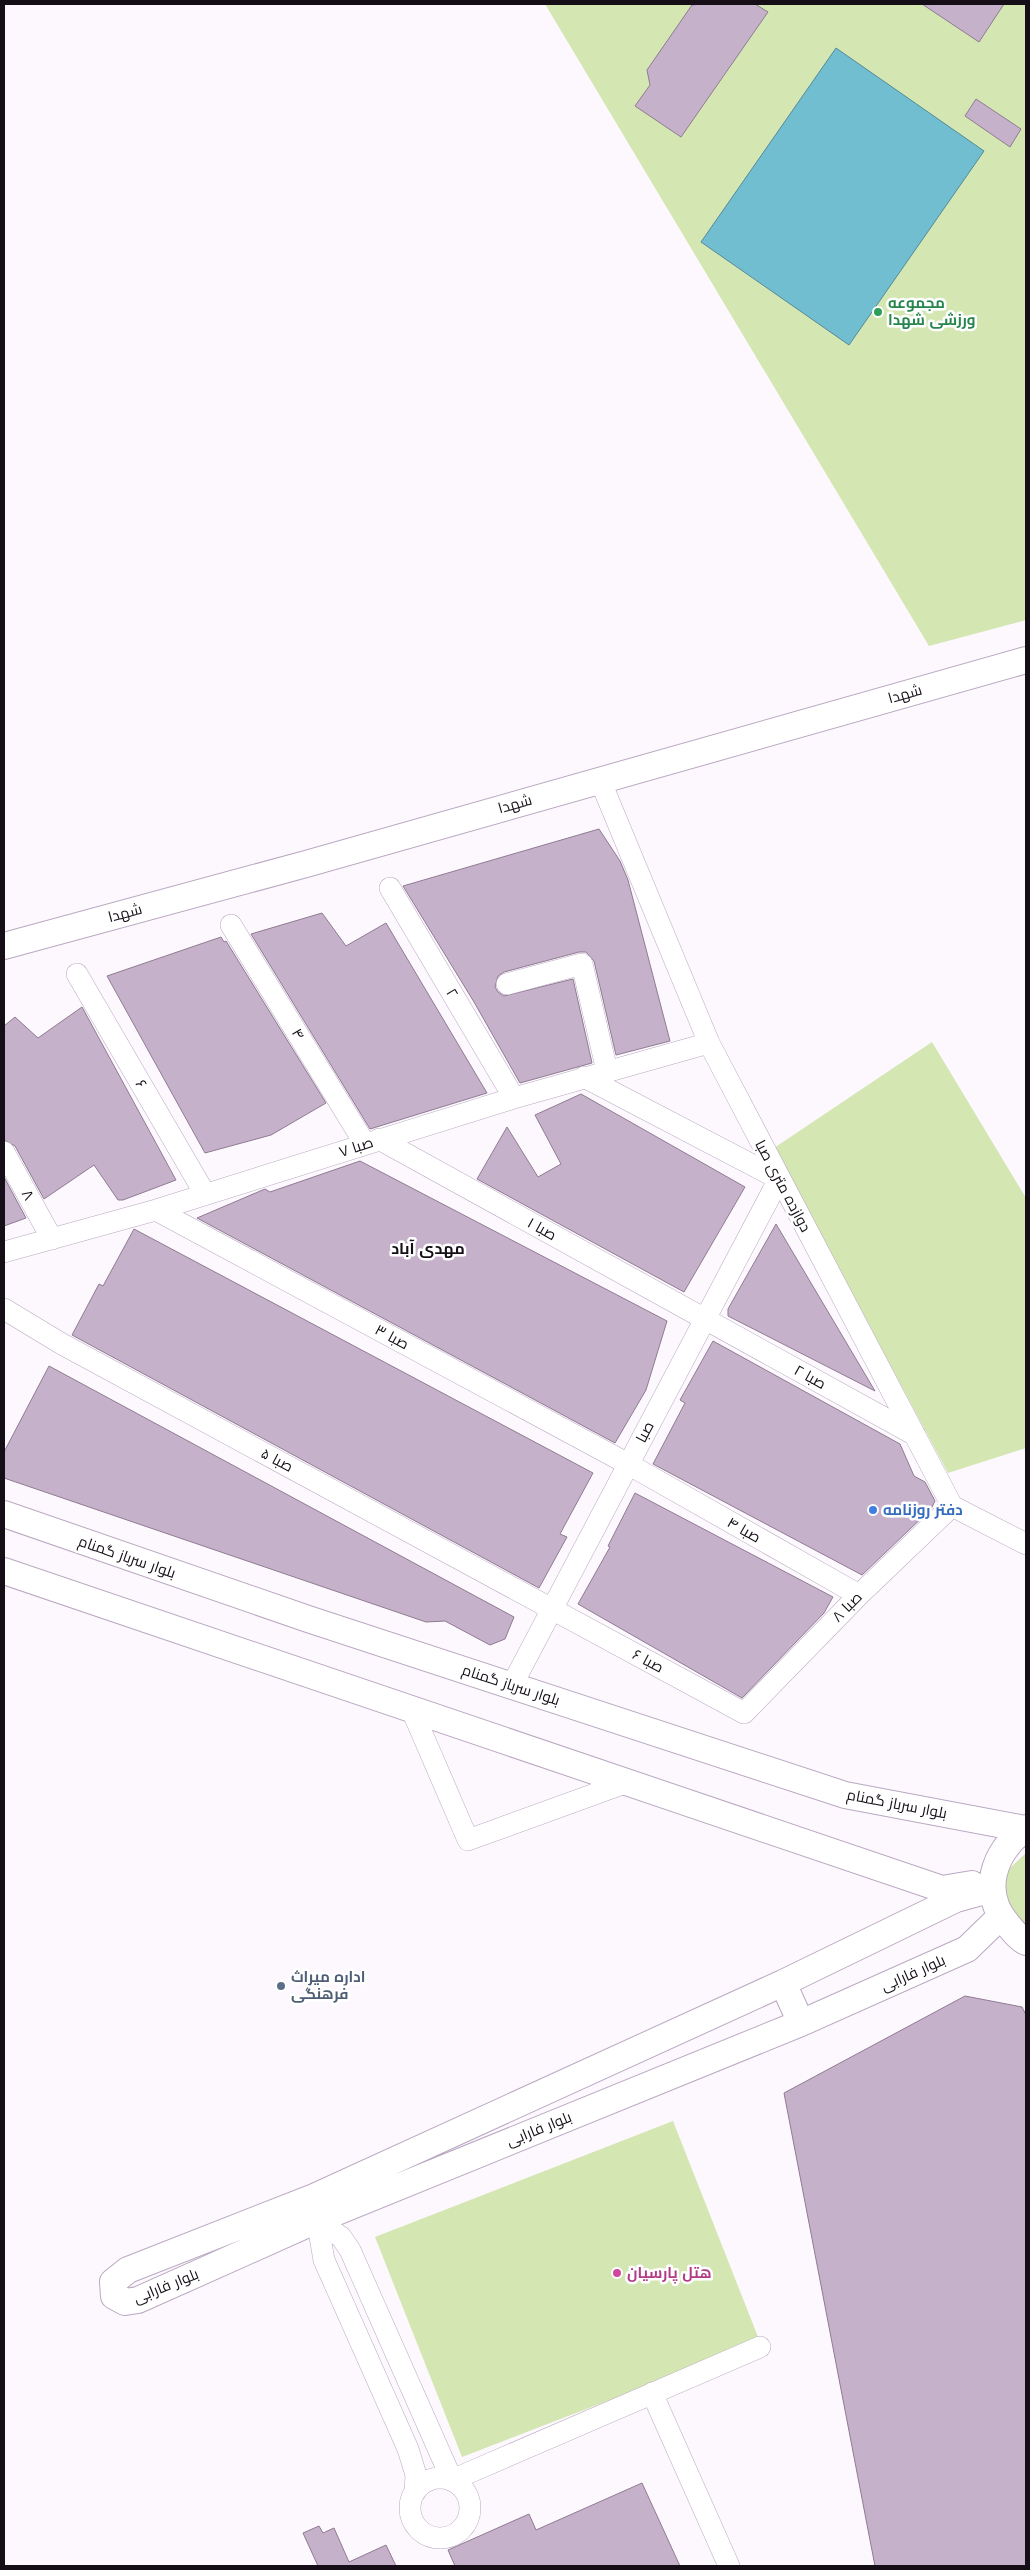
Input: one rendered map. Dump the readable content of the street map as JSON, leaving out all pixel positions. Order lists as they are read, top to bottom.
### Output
{
  "streets": {
    "main road": ["شهدا", "بلوار سرباز گمنام", "بلوار فارابی"],
    "street": [
      "۲",
      "۴",
      "۶",
      "صبا ۷",
      "دوازده متری صبا",
      "۸",
      "صبا ۱",
      "صبا ۳",
      "صبا ۲",
      "صبا",
      "صبا ۵",
      "صبا ۴",
      "صبا ۸",
      "صبا ۶"
    ]
  },
  "crossings": [
    ["شهدا", "دوازده متری صبا"],
    ["۲", "صبا ۷"],
    ["۴", "صبا ۷"],
    ["۴", "صبا ۱"],
    ["۶", "صبا ۷"],
    ["صبا ۷", "دوازده متری صبا"],
    ["صبا ۷", "۸"],
    ["صبا ۷", "صبا ۱"],
    ["صبا ۷", "صبا ۳"],
    ["دوازده متری صبا", "صبا ۲"],
    ["دوازده متری صبا", "صبا"],
    ["دوازده متری صبا", "صبا ۸"],
    ["صبا ۱", "صبا ۲"],
    ["صبا ۱", "صبا"],
    ["صبا ۳", "صبا"],
    ["صبا ۳", "صبا ۴"],
    ["صبا ۲", "صبا"],
    ["صبا", "صبا ۵"],
    ["صبا", "صبا ۴"],
    ["صبا", "بلوار سرباز گمنام"],
    ["صبا", "صبا ۶"],
    ["صبا ۵", "صبا ۶"],
    ["صبا ۴", "صبا ۸"],
    ["صبا ۸", "صبا ۶"]
  ],
  "districts": ["مهدی آباد"],
  "places": [
    "مجموعه ورزشی شهدا",
    "دفتر روزنامه",
    "اداره میراث فرهنگی",
    "هتل پارسیان"
  ]
}
